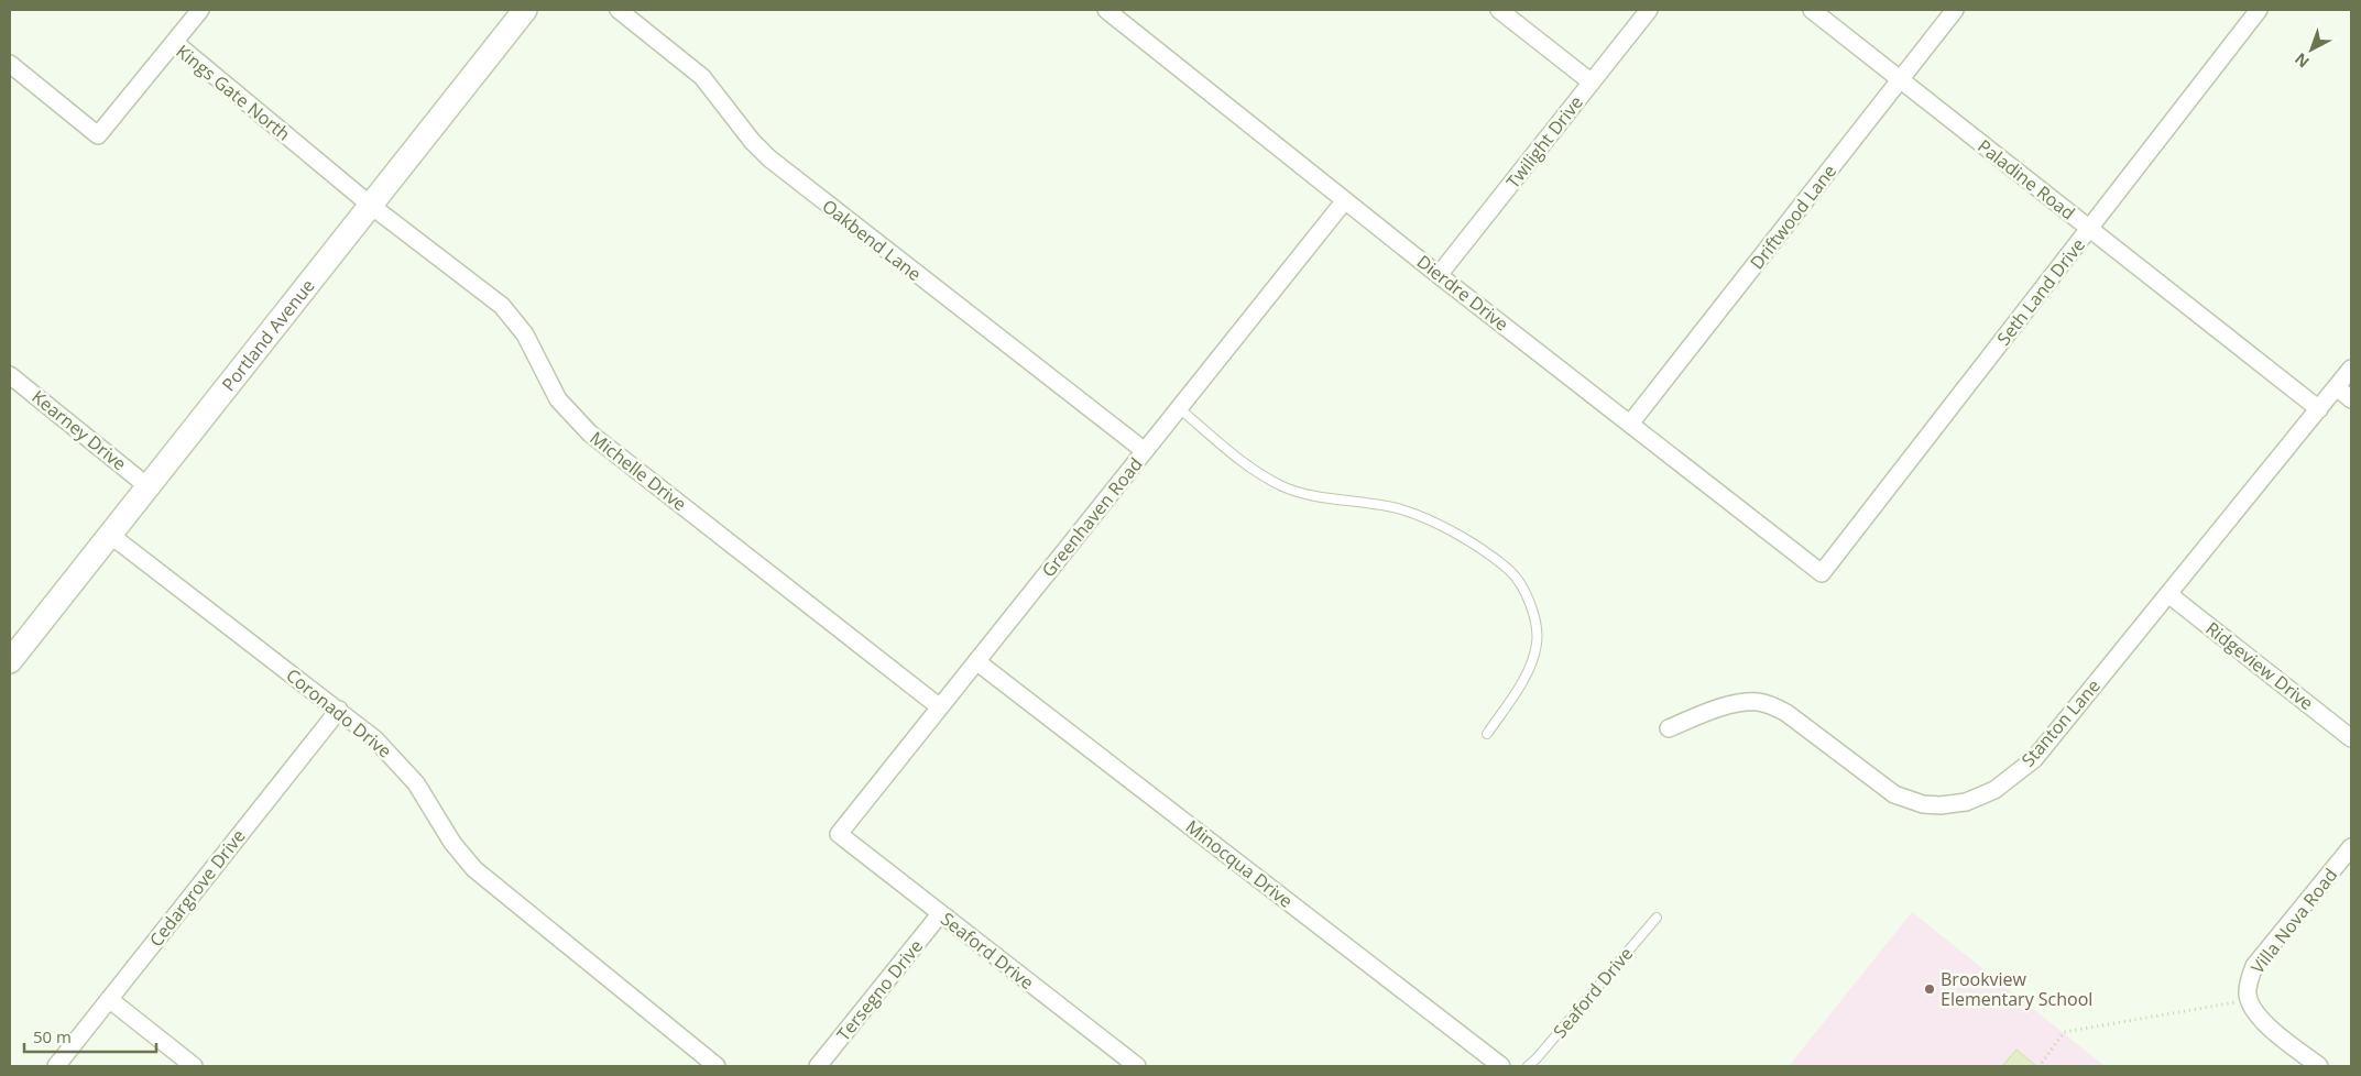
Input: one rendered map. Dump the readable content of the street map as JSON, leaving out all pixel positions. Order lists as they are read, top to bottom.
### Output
{
  "streets": {
    "main road": ["Portland Avenue"],
    "street": [
      "Kings Gate North",
      "Twilight Drive",
      "Paladine Road",
      "Driftwood Lane",
      "Oakbend Lane",
      "Seth Land Drive",
      "Dierdre Drive",
      "Kearney Drive",
      "Michelle Drive",
      "Greenhaven Road",
      "Ridgeview Drive",
      "Coronado Drive",
      "Stanton Lane",
      "Minocqua Drive",
      "Cedargrove Drive",
      "Villa Nova Road",
      "Seaford Drive",
      "Tersegno Drive"
    ]
  },
  "crossings": [
    ["Kings Gate North", "Portland Avenue"],
    ["Kings Gate North", "Michelle Drive"],
    ["Twilight Drive", "Dierdre Drive"],
    ["Paladine Road", "Driftwood Lane"],
    ["Paladine Road", "Seth Land Drive"],
    ["Paladine Road", "Stanton Lane"],
    ["Driftwood Lane", "Dierdre Drive"],
    ["Oakbend Lane", "Greenhaven Road"],
    ["Seth Land Drive", "Dierdre Drive"],
    ["Dierdre Drive", "Greenhaven Road"],
    ["Portland Avenue", "Kearney Drive"],
    ["Portland Avenue", "Michelle Drive"],
    ["Portland Avenue", "Coronado Drive"],
    ["Michelle Drive", "Greenhaven Road"],
    ["Greenhaven Road", "Minocqua Drive"],
    ["Greenhaven Road", "Seaford Drive"],
    ["Ridgeview Drive", "Stanton Lane"],
    ["Coronado Drive", "Cedargrove Drive"],
    ["Seaford Drive", "Tersegno Drive"]
  ],
  "places": ["Brookview Elementary School"],
  "scale_bar": "50 m",
  "north": "bottom left"
}
